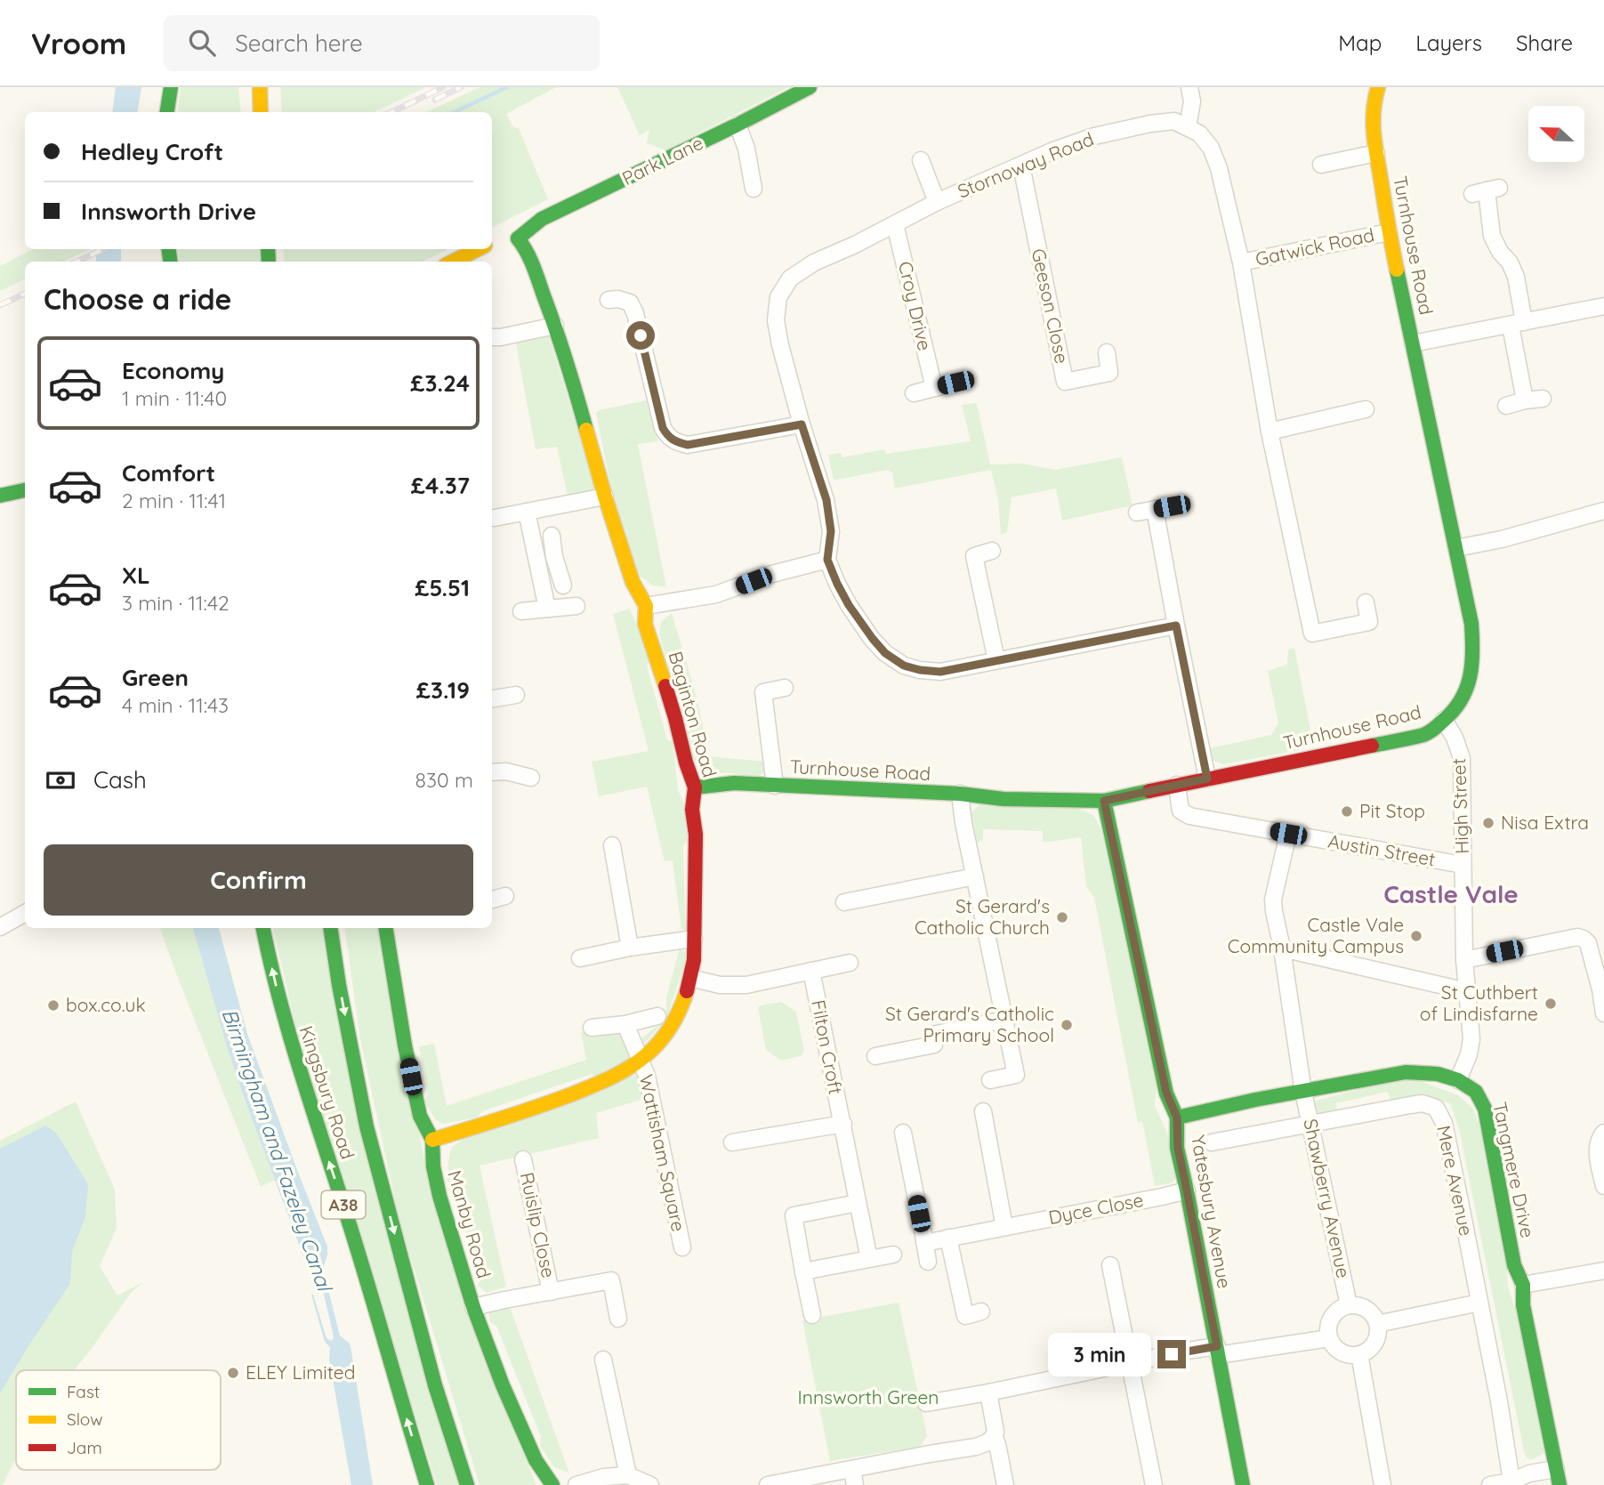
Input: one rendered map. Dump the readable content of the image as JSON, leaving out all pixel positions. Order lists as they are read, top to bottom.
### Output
{
  "streets": {
    "main road": [
      "Park Lane",
      "Turnhouse Road",
      "Baginton Road",
      "Kingsbury Road",
      "Tangmere Drive",
      "A38",
      "Yatesbury Avenue",
      "Manby Road"
    ],
    "street": [
      "Stornoway Road",
      "Gatwick Road",
      "Croy Drive",
      "Geeson Close",
      "High Street",
      "Austin Street",
      "Filton Croft",
      "Wattisham Square",
      "Mere Avenue",
      "Shawberry Avenue",
      "Dyce Close",
      "Ruislip Close"
    ]
  },
  "crossings": [
    ["Park Lane", "Baginton Road"],
    ["Stornoway Road", "Croy Drive"],
    ["Stornoway Road", "Geeson Close"],
    ["Turnhouse Road", "Gatwick Road"],
    ["Turnhouse Road", "Baginton Road"],
    ["Turnhouse Road", "High Street"],
    ["Turnhouse Road", "Austin Street"],
    ["Turnhouse Road", "Yatesbury Avenue"],
    ["Baginton Road", "Wattisham Square"],
    ["Baginton Road", "Manby Road"],
    ["High Street", "Austin Street"],
    ["High Street", "Tangmere Drive"],
    ["Austin Street", "Shawberry Avenue"],
    ["Tangmere Drive", "Shawberry Avenue"],
    ["Tangmere Drive", "Yatesbury Avenue"],
    ["Mere Avenue", "Shawberry Avenue"],
    ["Dyce Close", "Yatesbury Avenue"],
    ["Manby Road", "Ruislip Close"]
  ],
  "districts": ["Castle Vale"],
  "water": ["Birmingham and Fazeley Canal"],
  "parks": ["Innsworth Green"],
  "places": [
    "Pit Stop",
    "Nisa Extra",
    "St Gerard's Catholic Church",
    "Castle Vale Community Campus",
    "St Cuthbert of Lindisfarne",
    "box.co.uk",
    "St Gerard's Catholic Primary School",
    "ELEY Limited"
  ],
  "legend": ["Fast", "Slow", "Jam"],
  "north": "left",
  "page": {
    "header": "Vroom",
    "search": "Search here",
    "nav": ["Map", "Layers", "Share"],
    "banner": ["Hedley Croft", "Innsworth Drive"],
    "heading": "Choose a ride",
    "list": [
      {
        "name": "Economy",
        "note": "1 min · 11:40",
        "value": "£3.24"
      },
      {
        "name": "Comfort",
        "note": "2 min · 11:41",
        "value": "£4.37"
      },
      {
        "name": "XL",
        "note": "3 min · 11:42",
        "value": "£5.51"
      },
      {
        "name": "Green",
        "note": "4 min · 11:43",
        "value": "£3.19"
      }
    ],
    "pay": ["Cash", "830 m"],
    "buttons": "Confirm",
    "bubble": "3 min"
  }
}
